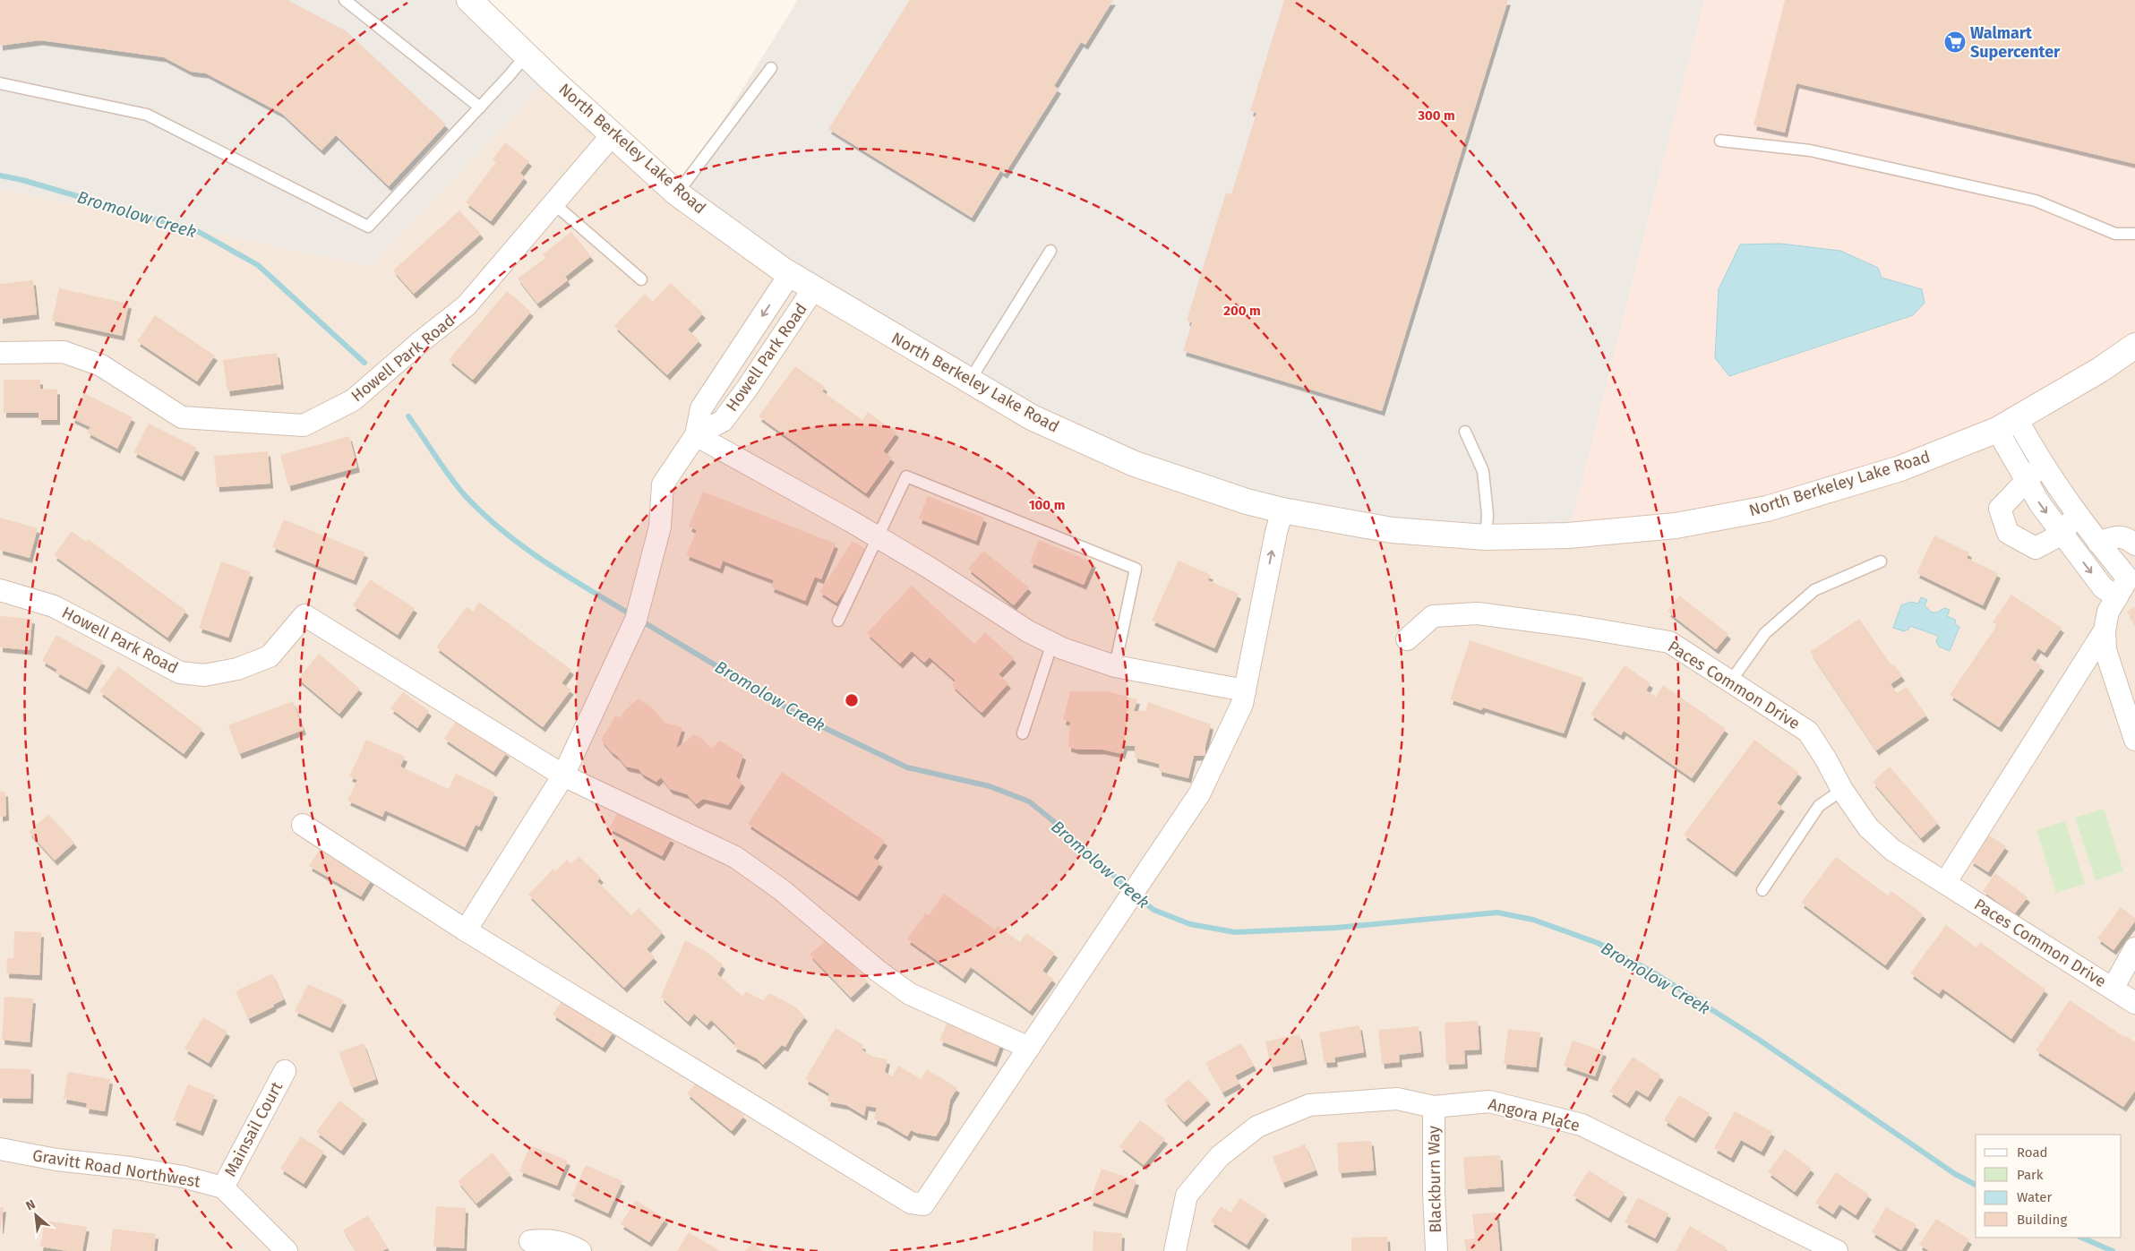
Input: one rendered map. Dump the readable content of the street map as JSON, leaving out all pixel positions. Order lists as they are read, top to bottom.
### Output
{
  "streets": {
    "street": [
      "North Berkeley Lake Road",
      "Howell Park Road",
      "Paces Common Drive",
      "Angora Place",
      "Mainsail Court",
      "Gravitt Road Northwest",
      "Blackburn Way"
    ]
  },
  "crossings": [
    ["North Berkeley Lake Road", "Howell Park Road"],
    ["Angora Place", "Blackburn Way"],
    ["Mainsail Court", "Gravitt Road Northwest"]
  ],
  "water": ["Bromolow Creek"],
  "places": {
    "supermarket": ["Walmart Supercenter"]
  },
  "legend": [
    "Road",
    "Park",
    "Water",
    "Building"
  ],
  "north": "top left",
  "rings": ["300 m", "200 m", "100 m"]
}
